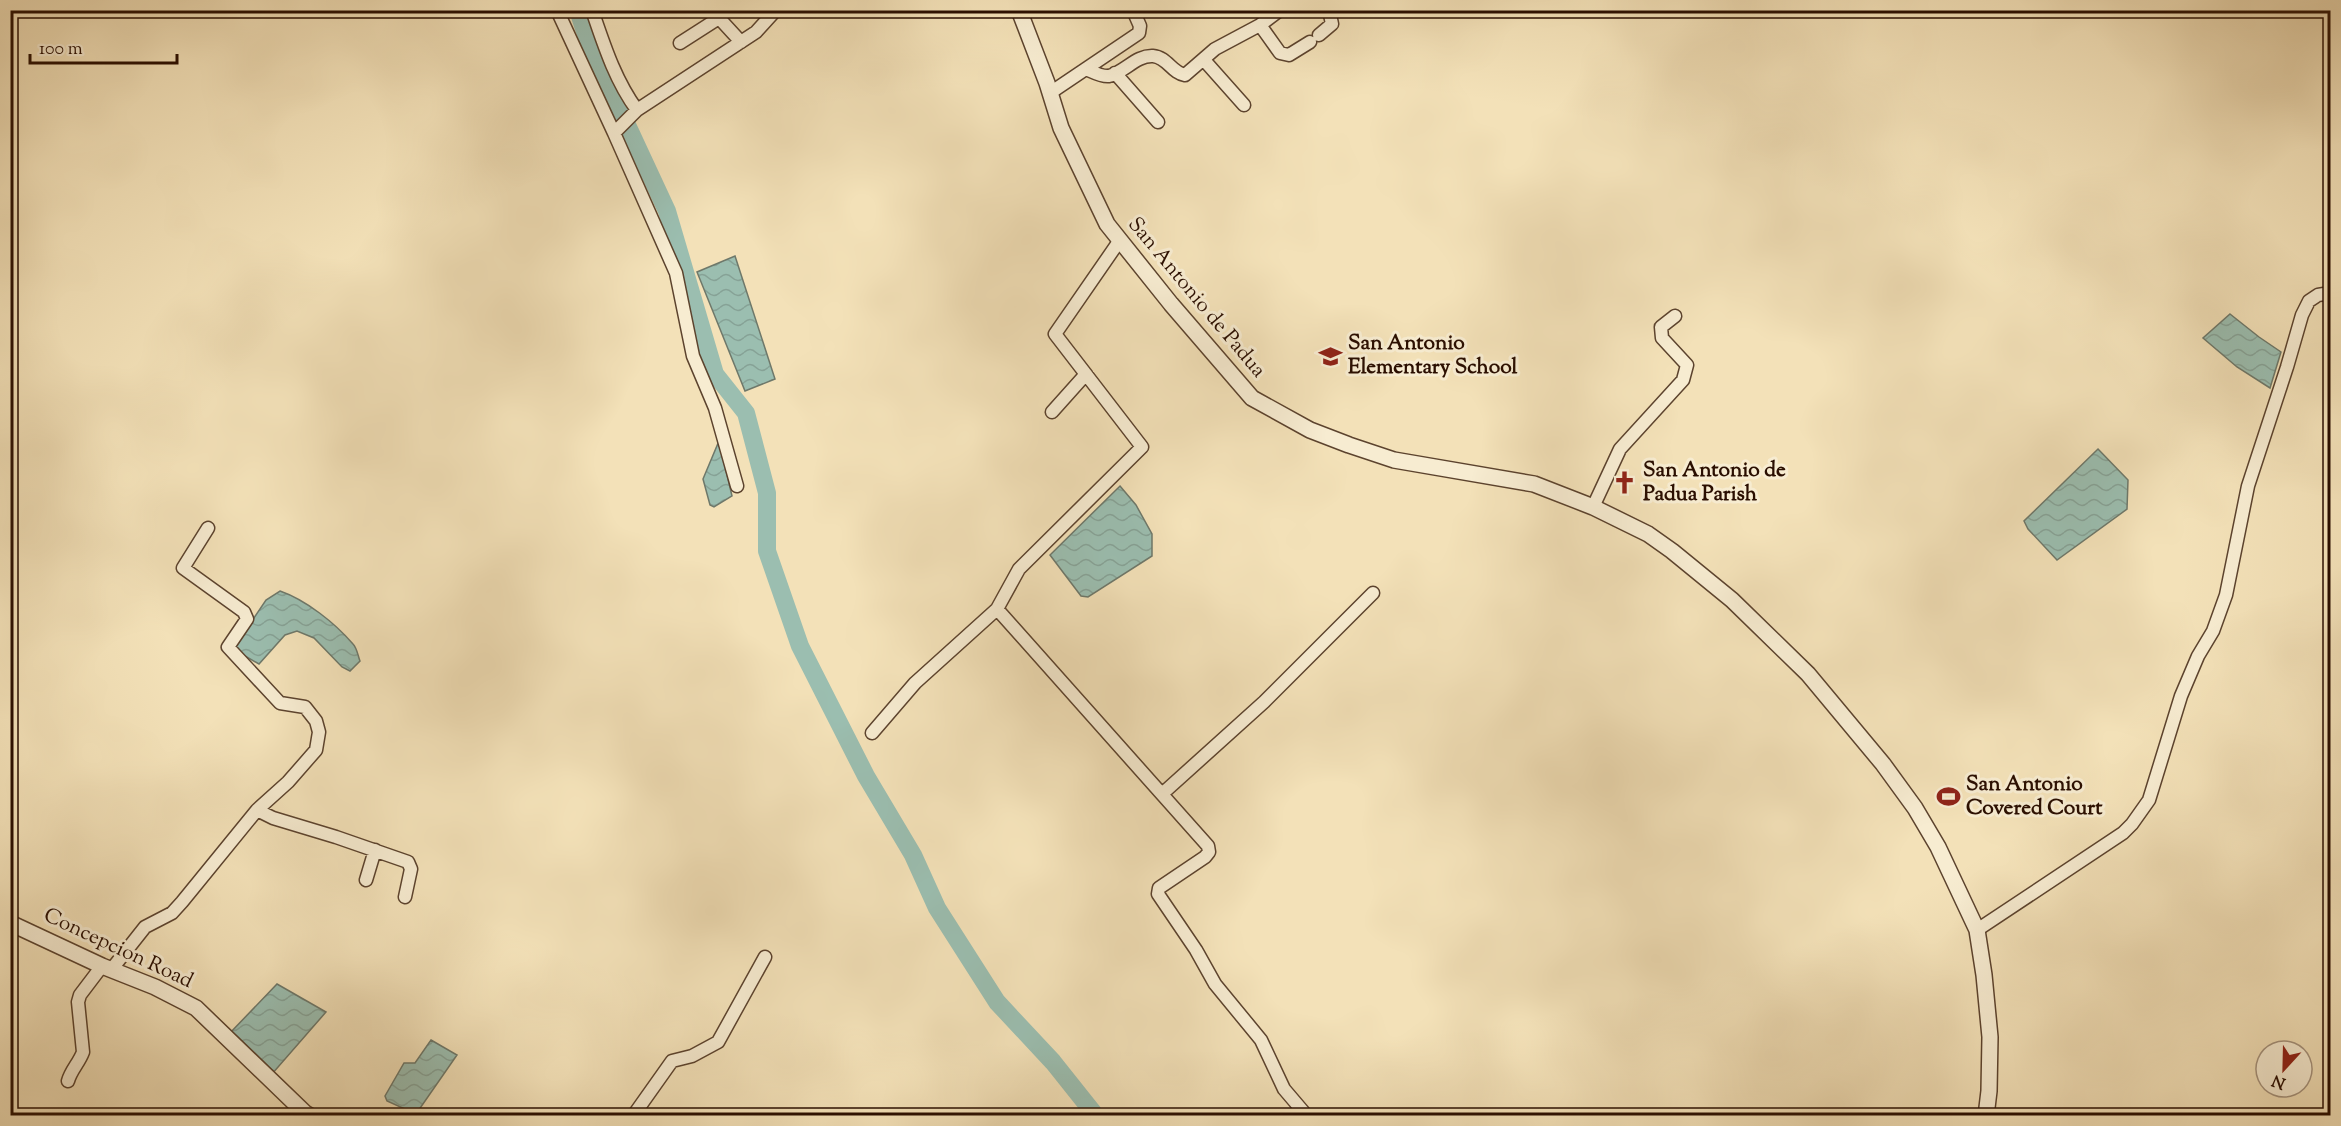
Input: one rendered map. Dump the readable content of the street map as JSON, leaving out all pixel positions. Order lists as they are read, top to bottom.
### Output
{
  "streets": {
    "street": ["San Antonio de Padua", "Concepcion Road"]
  },
  "places": {
    "school or university": ["San Antonio Elementary School"],
    "church": ["San Antonio de Padua Parish"],
    "sports": ["San Antonio Covered Court"]
  },
  "scale_bar": "100 m",
  "north": "bottom"
}
